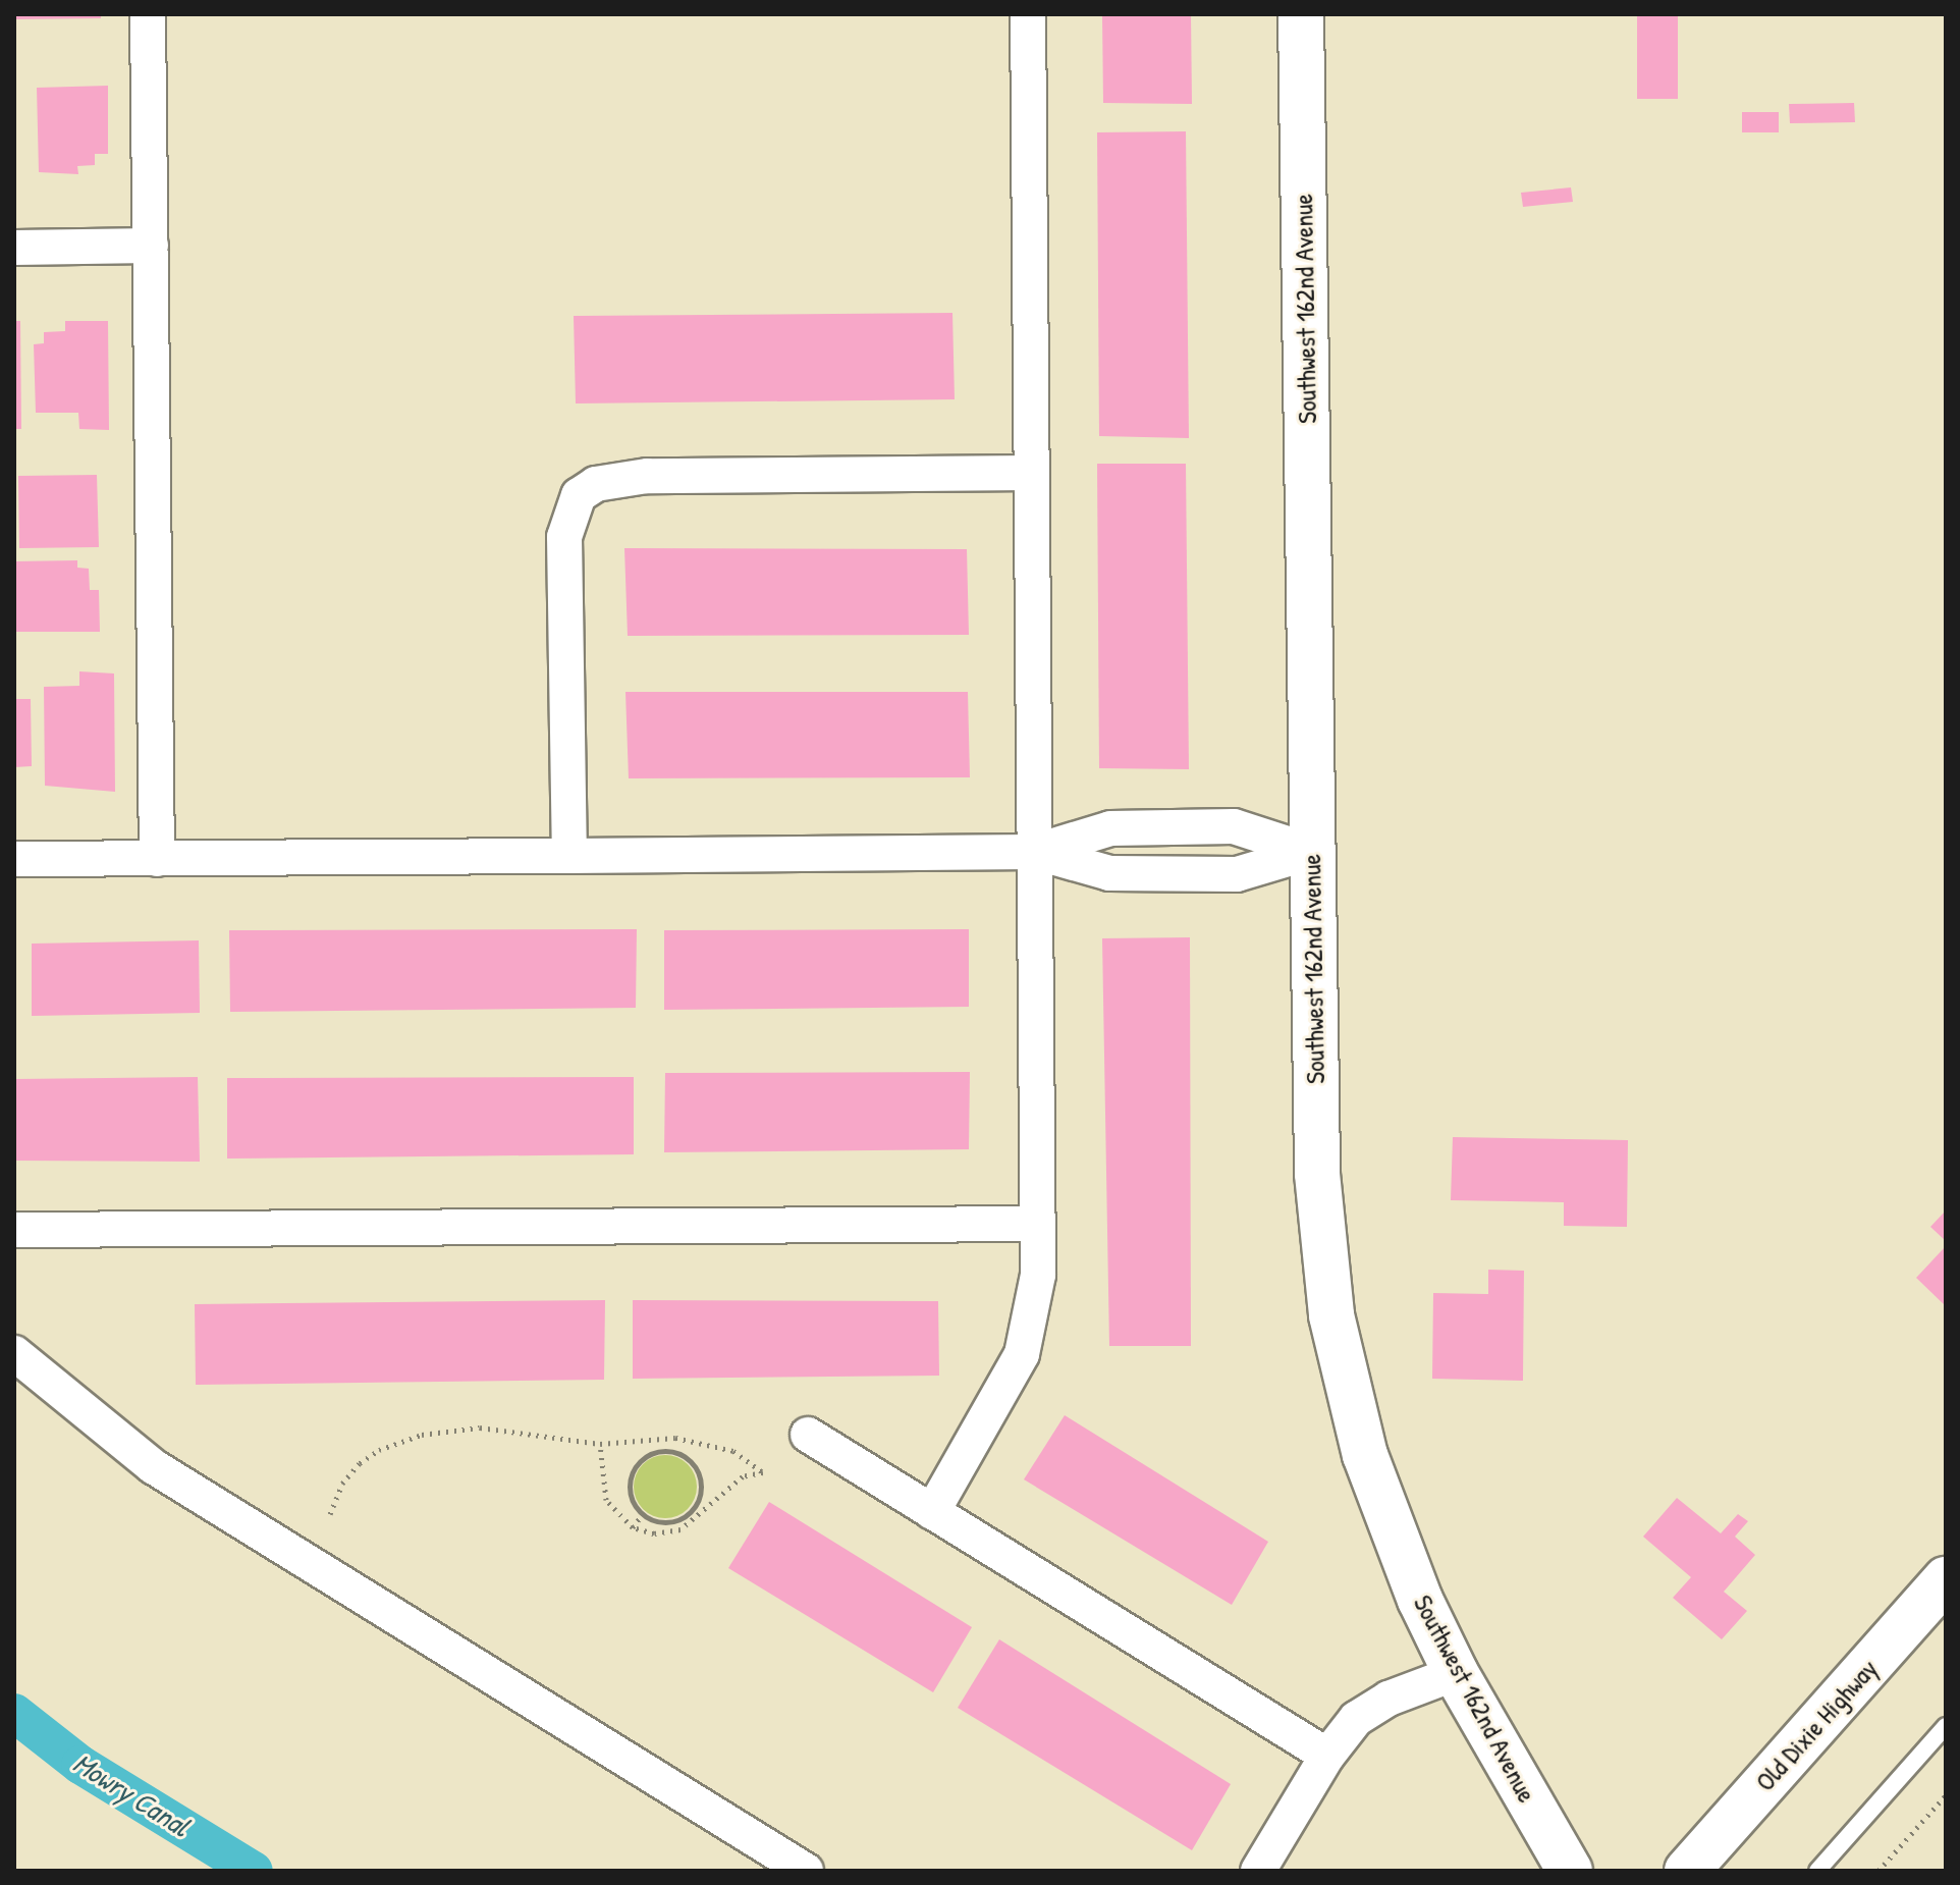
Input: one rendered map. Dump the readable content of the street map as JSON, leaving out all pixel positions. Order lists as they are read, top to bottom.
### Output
{
  "streets": {
    "street": ["Southwest 162nd Avenue", "Old Dixie Highway"]
  },
  "water": ["Mowry Canal"]
}
